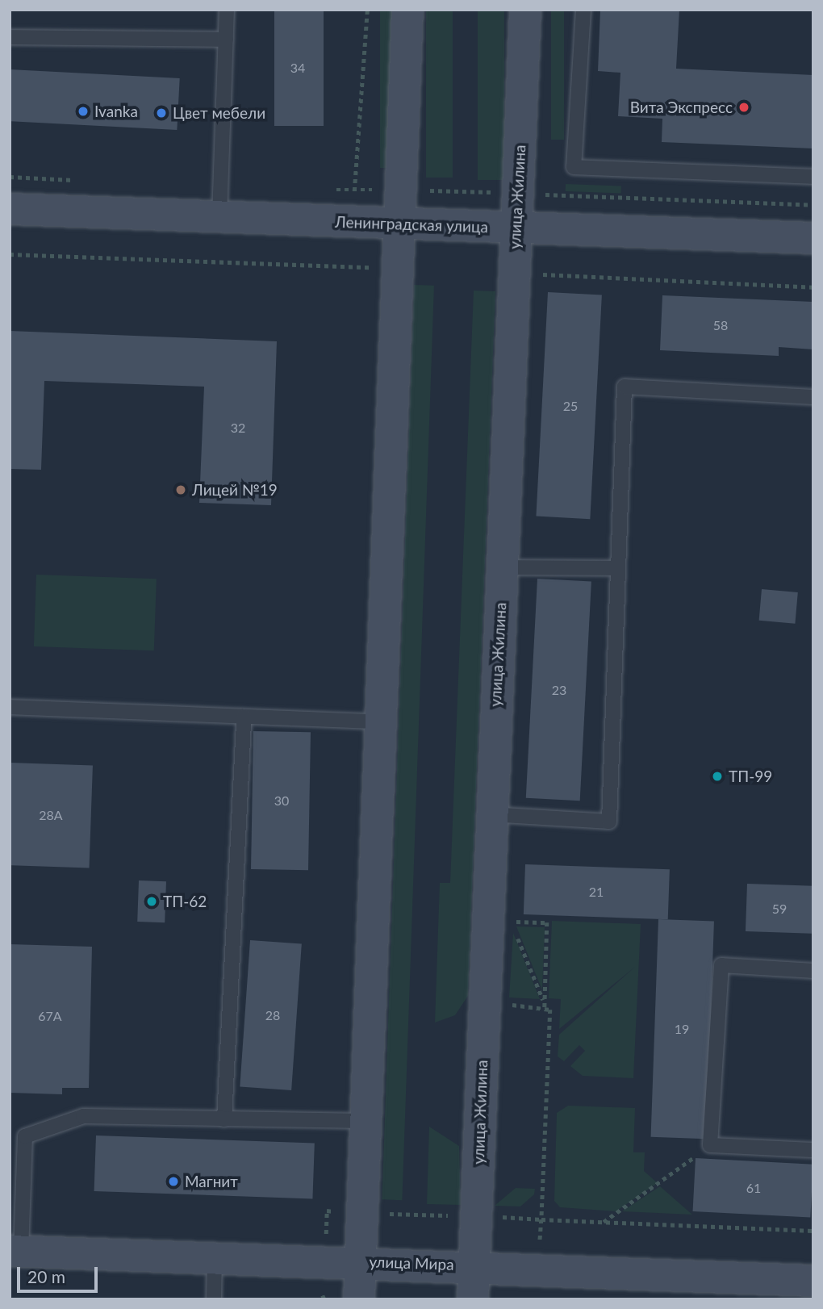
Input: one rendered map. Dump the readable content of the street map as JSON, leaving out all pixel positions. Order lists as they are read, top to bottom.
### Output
{
  "streets": {
    "main road": ["улица Жилина", "Ленинградская улица", "улица Мира"]
  },
  "crossings": [
    ["улица Жилина", "Ленинградская улица"],
    ["улица Жилина", "улица Мира"]
  ],
  "places": [
    "Вита Экспресс",
    "Ivanka",
    "Цвет мебели",
    "Лицей №19",
    "ТП-99",
    "ТП-62",
    "Магнит"
  ],
  "house_numbers": [
    "34",
    "58",
    "25",
    "32",
    "23",
    "30",
    "28А",
    "21",
    "59",
    "28",
    "67А",
    "19",
    "61"
  ],
  "scale_bar": "20 m"
}
